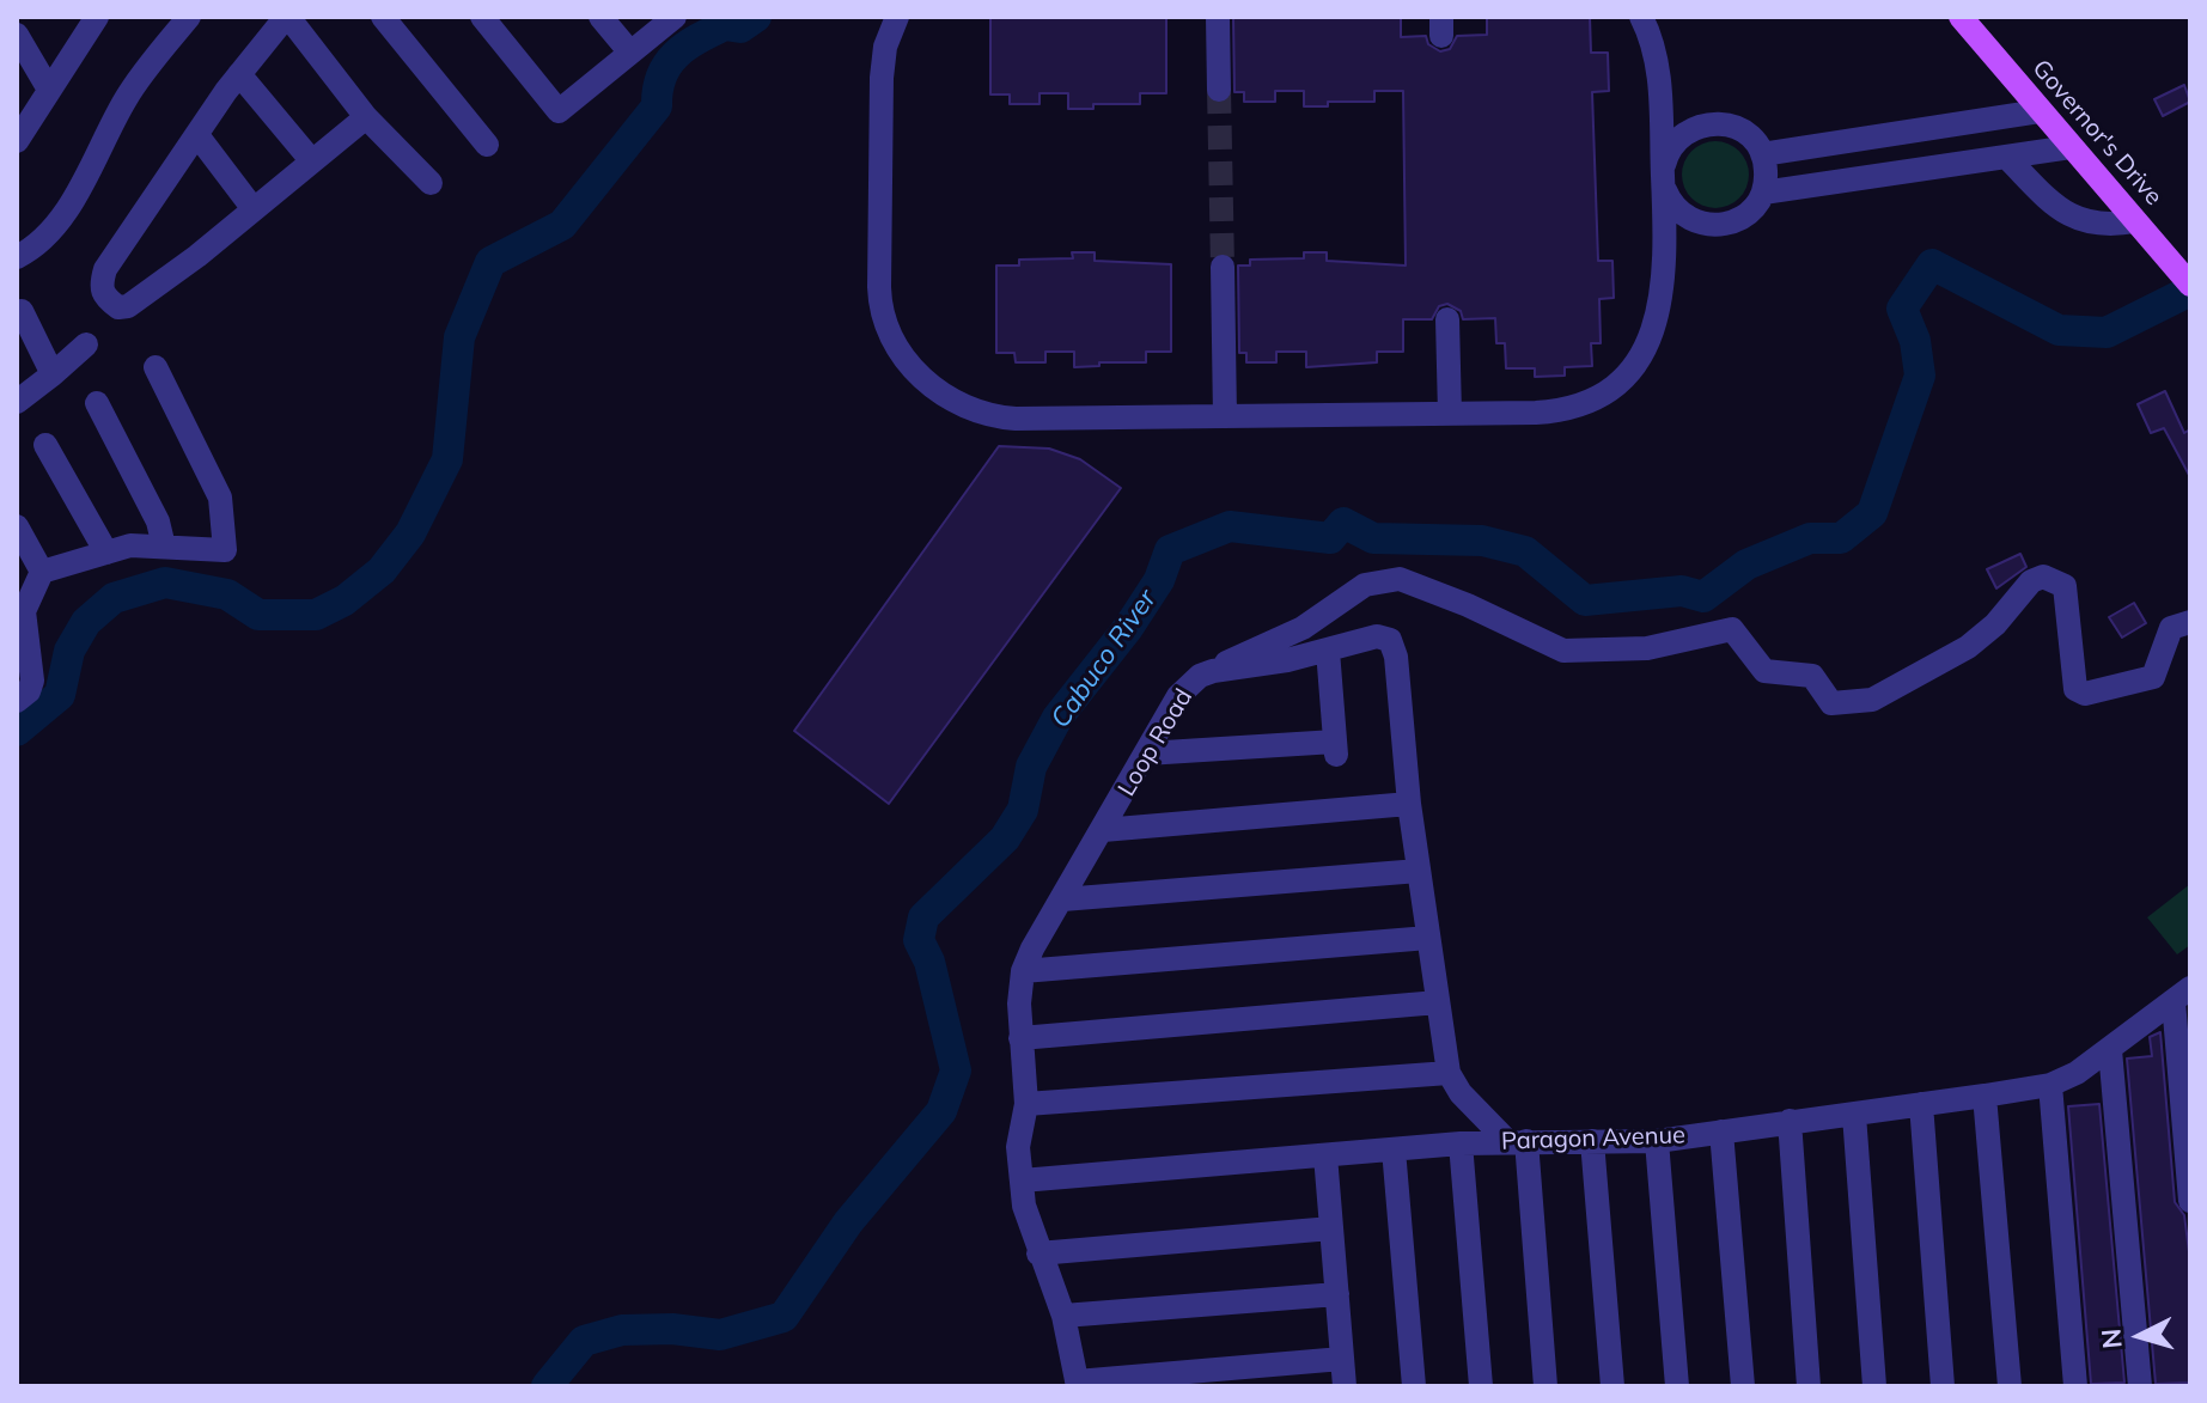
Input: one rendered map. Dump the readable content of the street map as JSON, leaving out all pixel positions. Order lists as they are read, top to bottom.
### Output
{
  "streets": {
    "main road": ["Governor's Drive"],
    "street": ["Loop Road", "Paragon Avenue"]
  },
  "crossings": [
    ["Loop Road", "Paragon Avenue"]
  ],
  "water": ["Cabuco River"],
  "north": "left"
}
